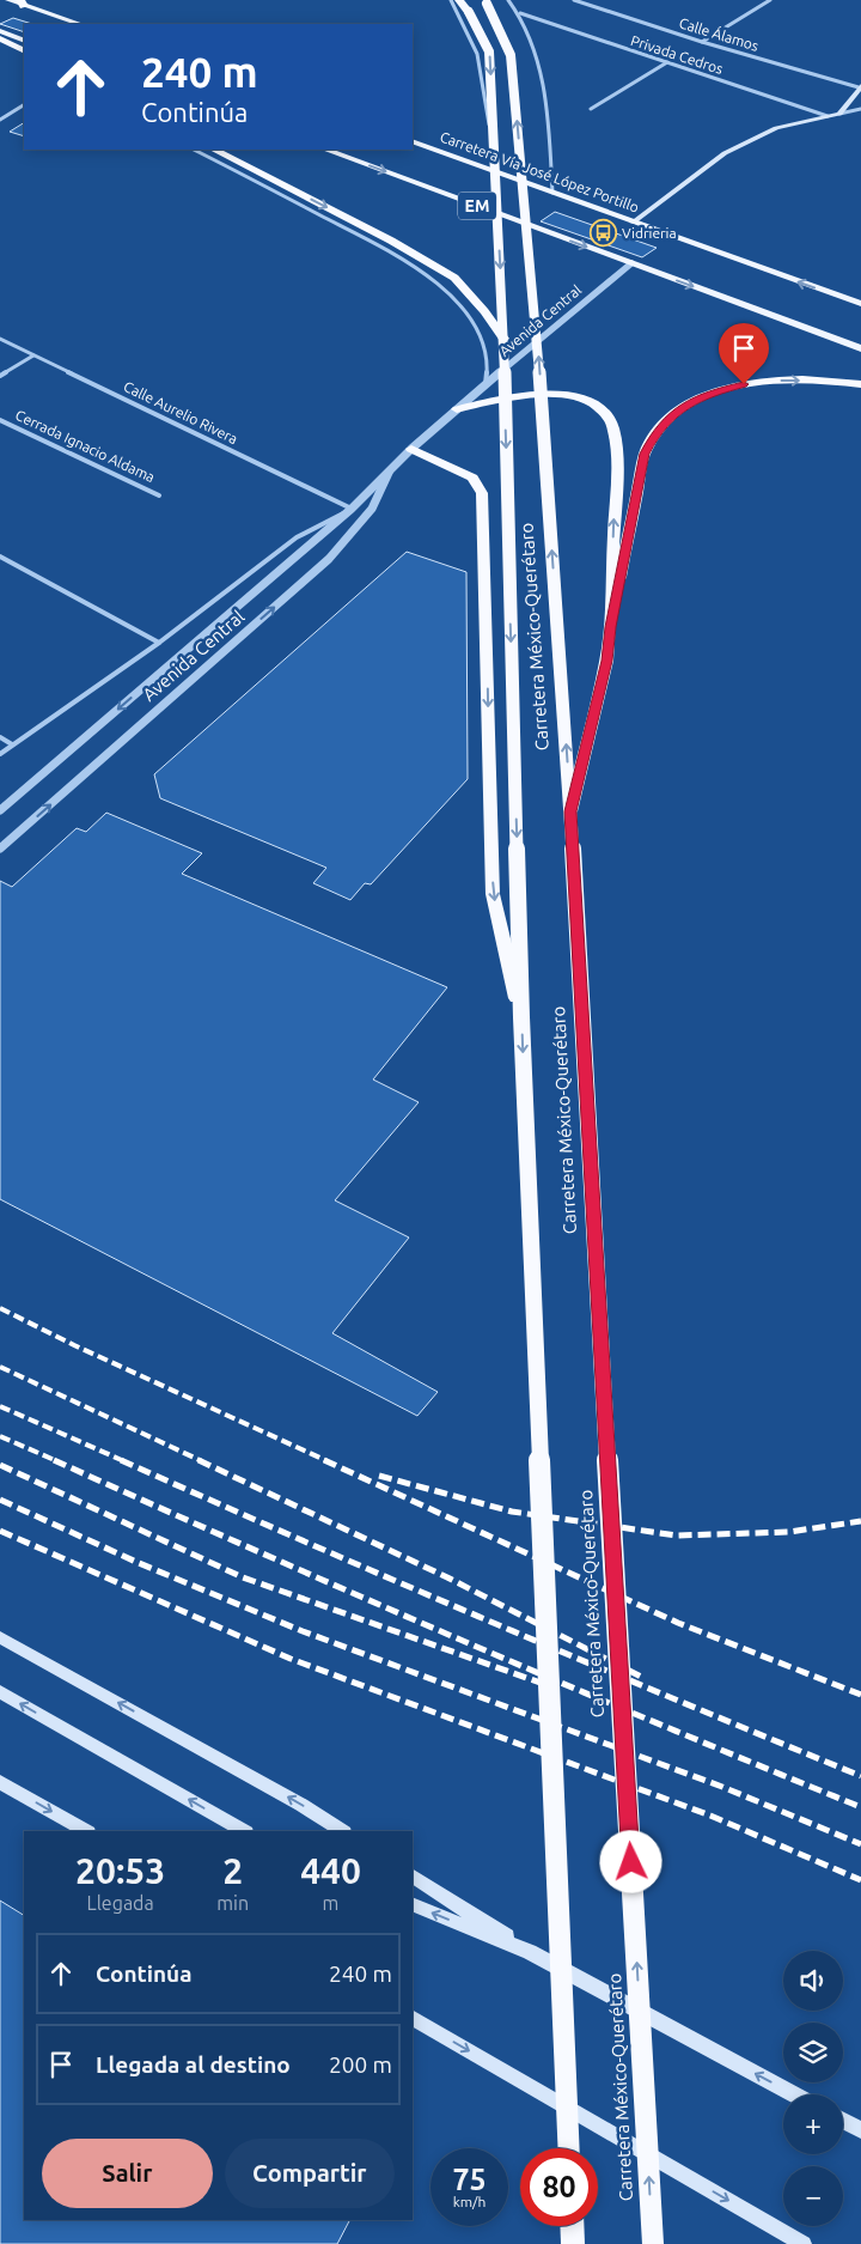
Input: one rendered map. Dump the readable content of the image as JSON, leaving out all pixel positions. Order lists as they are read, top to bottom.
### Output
{
  "streets": {
    "highway": ["Carretera México-Querétaro"],
    "main road": ["Carretera Vía José López Portillo", "EM"],
    "street": [
      "Calle Álamos",
      "Privada Cedros",
      "Avenida Central",
      "Calle Aurelio Rivera",
      "Cerrada Ignacio Aldama"
    ]
  },
  "crossings": [
    ["EM", "Avenida Central"],
    ["Avenida Central", "Calle Aurelio Rivera"]
  ],
  "places": {
    "bus stop": ["Vidrieria"]
  },
  "page": {
    "turn": ["240 m", "Continúa"],
    "eta": [
      "20:53",
      "Llegada",
      "2",
      "min",
      "440",
      "m"
    ],
    "list": [
      {
        "name": "Continúa",
        "value": "240 m"
      },
      {
        "name": "Llegada al destino",
        "value": "200 m"
      }
    ],
    "map_buttons": ["+", "−"],
    "buttons": ["Salir", "Compartir"],
    "speed": "75 km/h",
    "limit": "80"
  }
}
